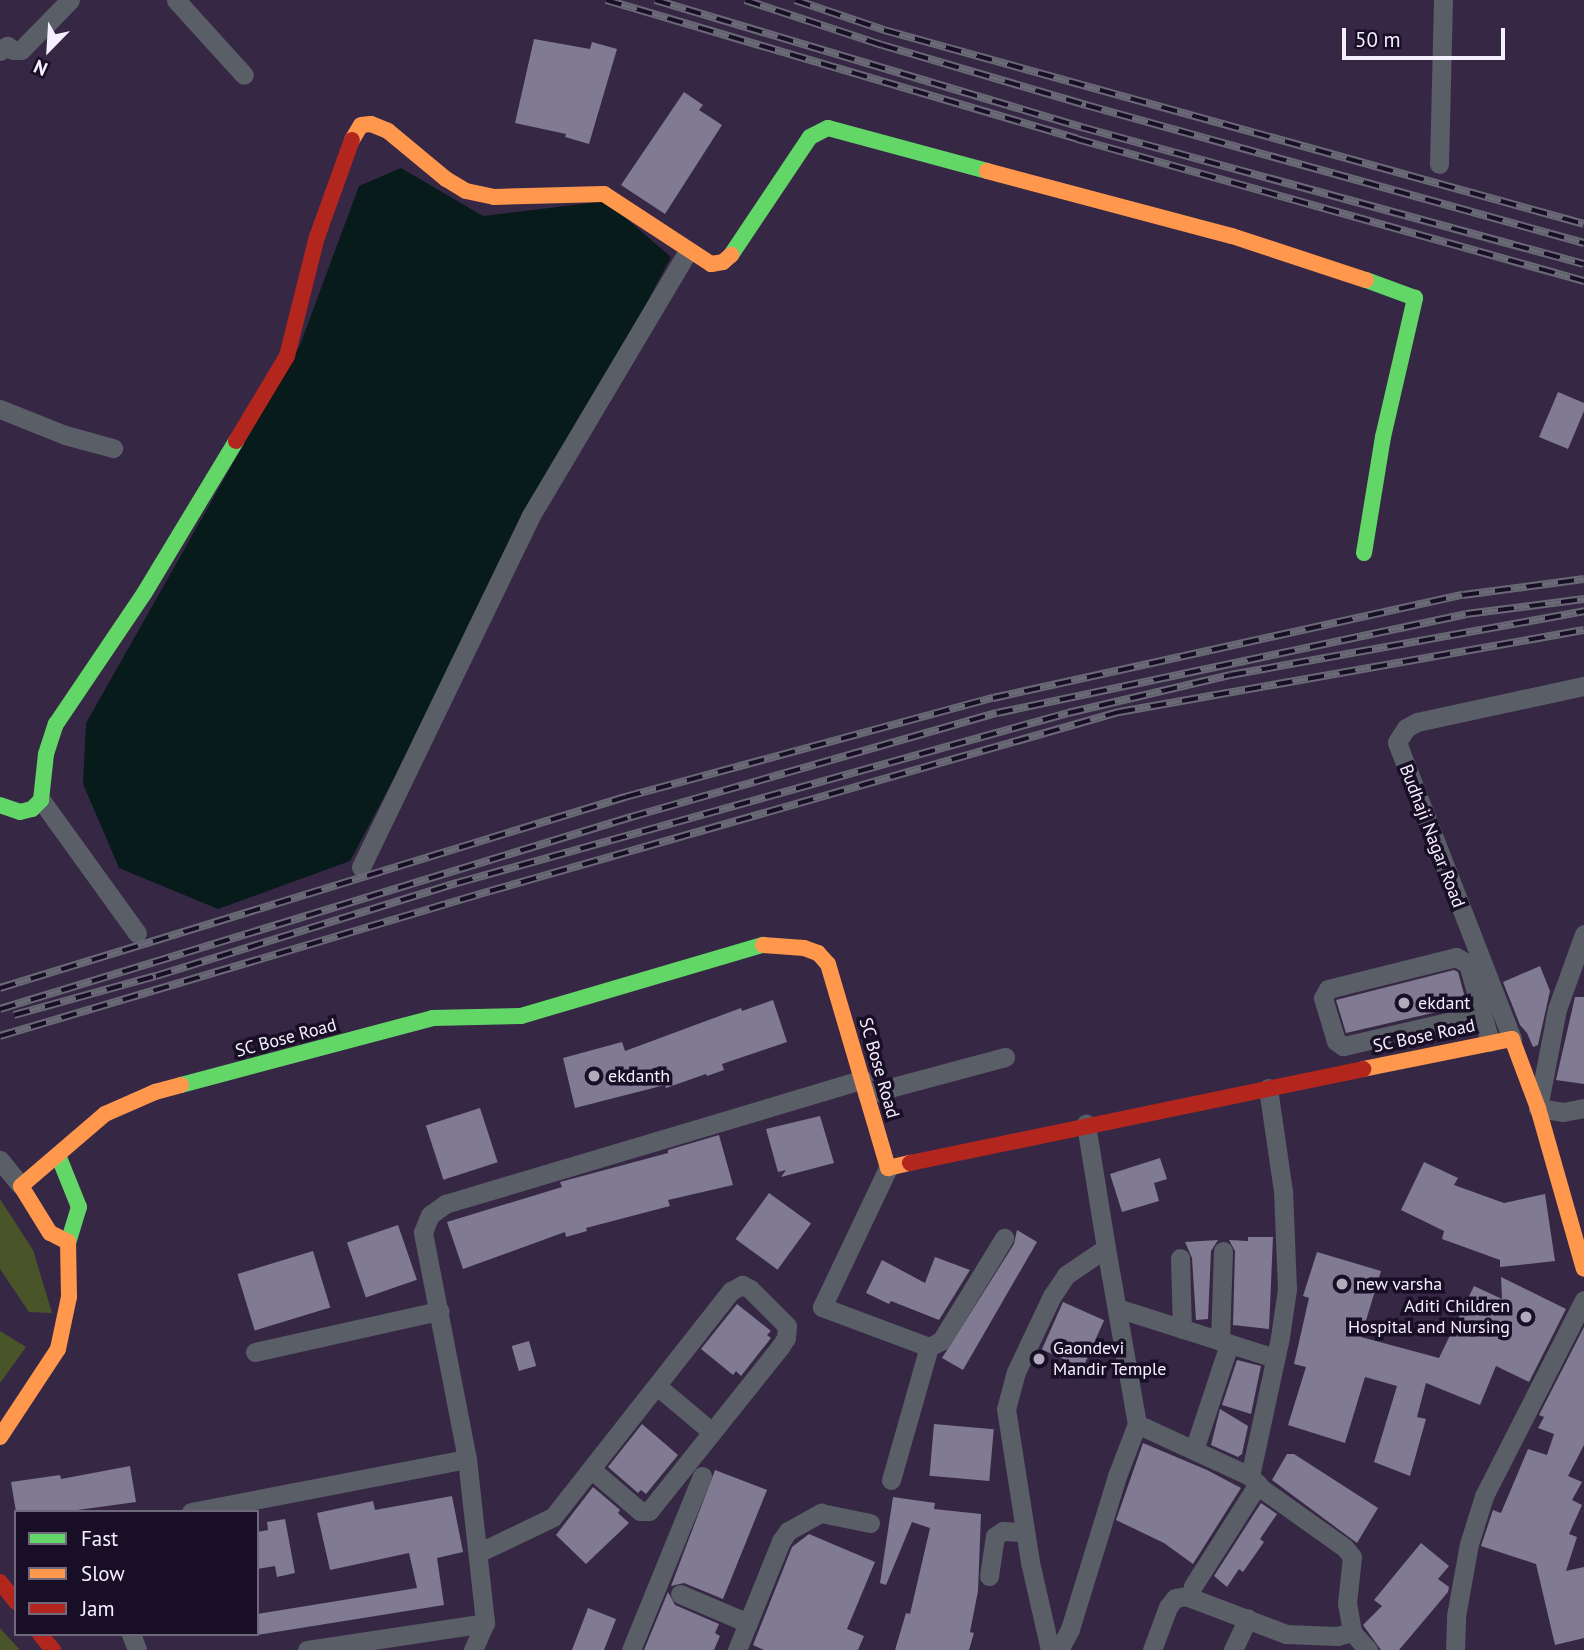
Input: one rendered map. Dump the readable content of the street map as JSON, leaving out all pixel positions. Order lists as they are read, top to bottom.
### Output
{
  "streets": {
    "street": ["Budhaji Nagar Road", "SC Bose Road"]
  },
  "crossings": [
    ["Budhaji Nagar Road", "SC Bose Road"]
  ],
  "places": [
    "ekdant",
    "ekdanth",
    "new varsha",
    "Aditi Children Hospital and Nursing",
    "Gaondevi Mandir Temple"
  ],
  "legend": ["Fast", "Slow", "Jam"],
  "scale_bar": "50 m",
  "north": "bottom left"
}
